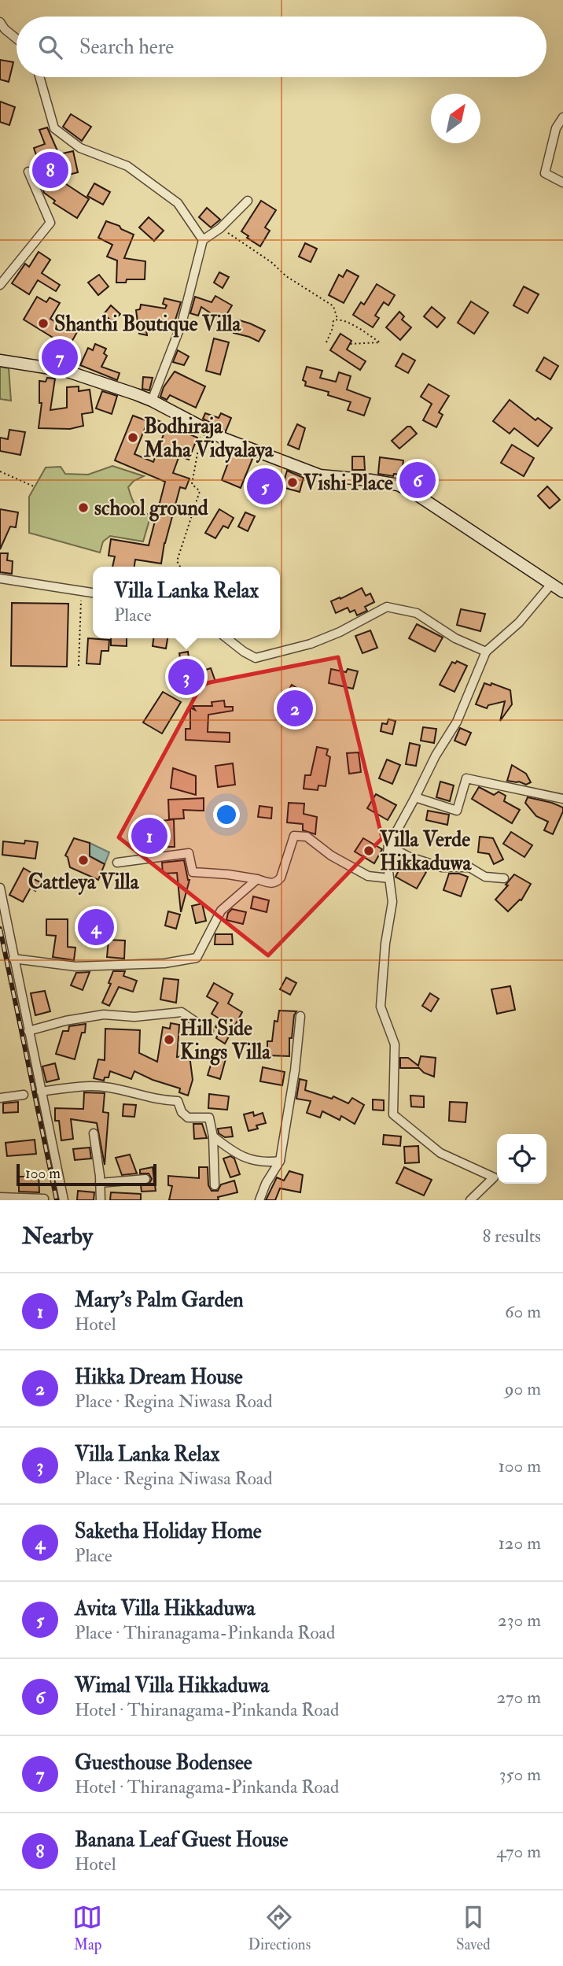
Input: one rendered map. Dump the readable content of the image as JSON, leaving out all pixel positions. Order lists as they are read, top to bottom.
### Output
{
  "places": [
    "Shanthi Boutique Villa",
    "Bodhiraja Maha Vidyalaya",
    "Vishi Place",
    "school ground",
    "Villa Verde Hikkaduwa",
    "Cattleya Villa",
    "Hill Side Kings Villa"
  ],
  "scale_bar": "100 m",
  "north": "top right",
  "page": {
    "search": "Search here",
    "pins": [
      "8",
      "7",
      "6",
      "5",
      "3",
      "2",
      "1",
      "4"
    ],
    "popup": ["Villa Lanka Relax", "Place"],
    "scale": "100 m",
    "heading": ["Nearby", "8 results"],
    "list": [
      {
        "mark": "1",
        "name": "Mary's Palm Garden",
        "note": "Hotel",
        "value": "60 m"
      },
      {
        "mark": "2",
        "name": "Hikka Dream House",
        "note": "Place · Regina Niwasa Road",
        "value": "90 m"
      },
      {
        "mark": "3",
        "name": "Villa Lanka Relax",
        "note": "Place · Regina Niwasa Road",
        "value": "100 m"
      },
      {
        "mark": "4",
        "name": "Saketha Holiday Home",
        "note": "Place",
        "value": "120 m"
      },
      {
        "mark": "5",
        "name": "Avita Villa Hikkaduwa",
        "note": "Place · Thiranagama-Pinkanda Road",
        "value": "230 m"
      },
      {
        "mark": "6",
        "name": "Wimal Villa Hikkaduwa",
        "note": "Hotel · Thiranagama-Pinkanda Road",
        "value": "270 m"
      },
      {
        "mark": "7",
        "name": "Guesthouse Bodensee",
        "note": "Hotel · Thiranagama-Pinkanda Road",
        "value": "350 m"
      },
      {
        "mark": "8",
        "name": "Banana Leaf Guest House",
        "note": "Hotel",
        "value": "470 m"
      }
    ],
    "nav": ["Map", "Directions", "Saved"]
  }
}
